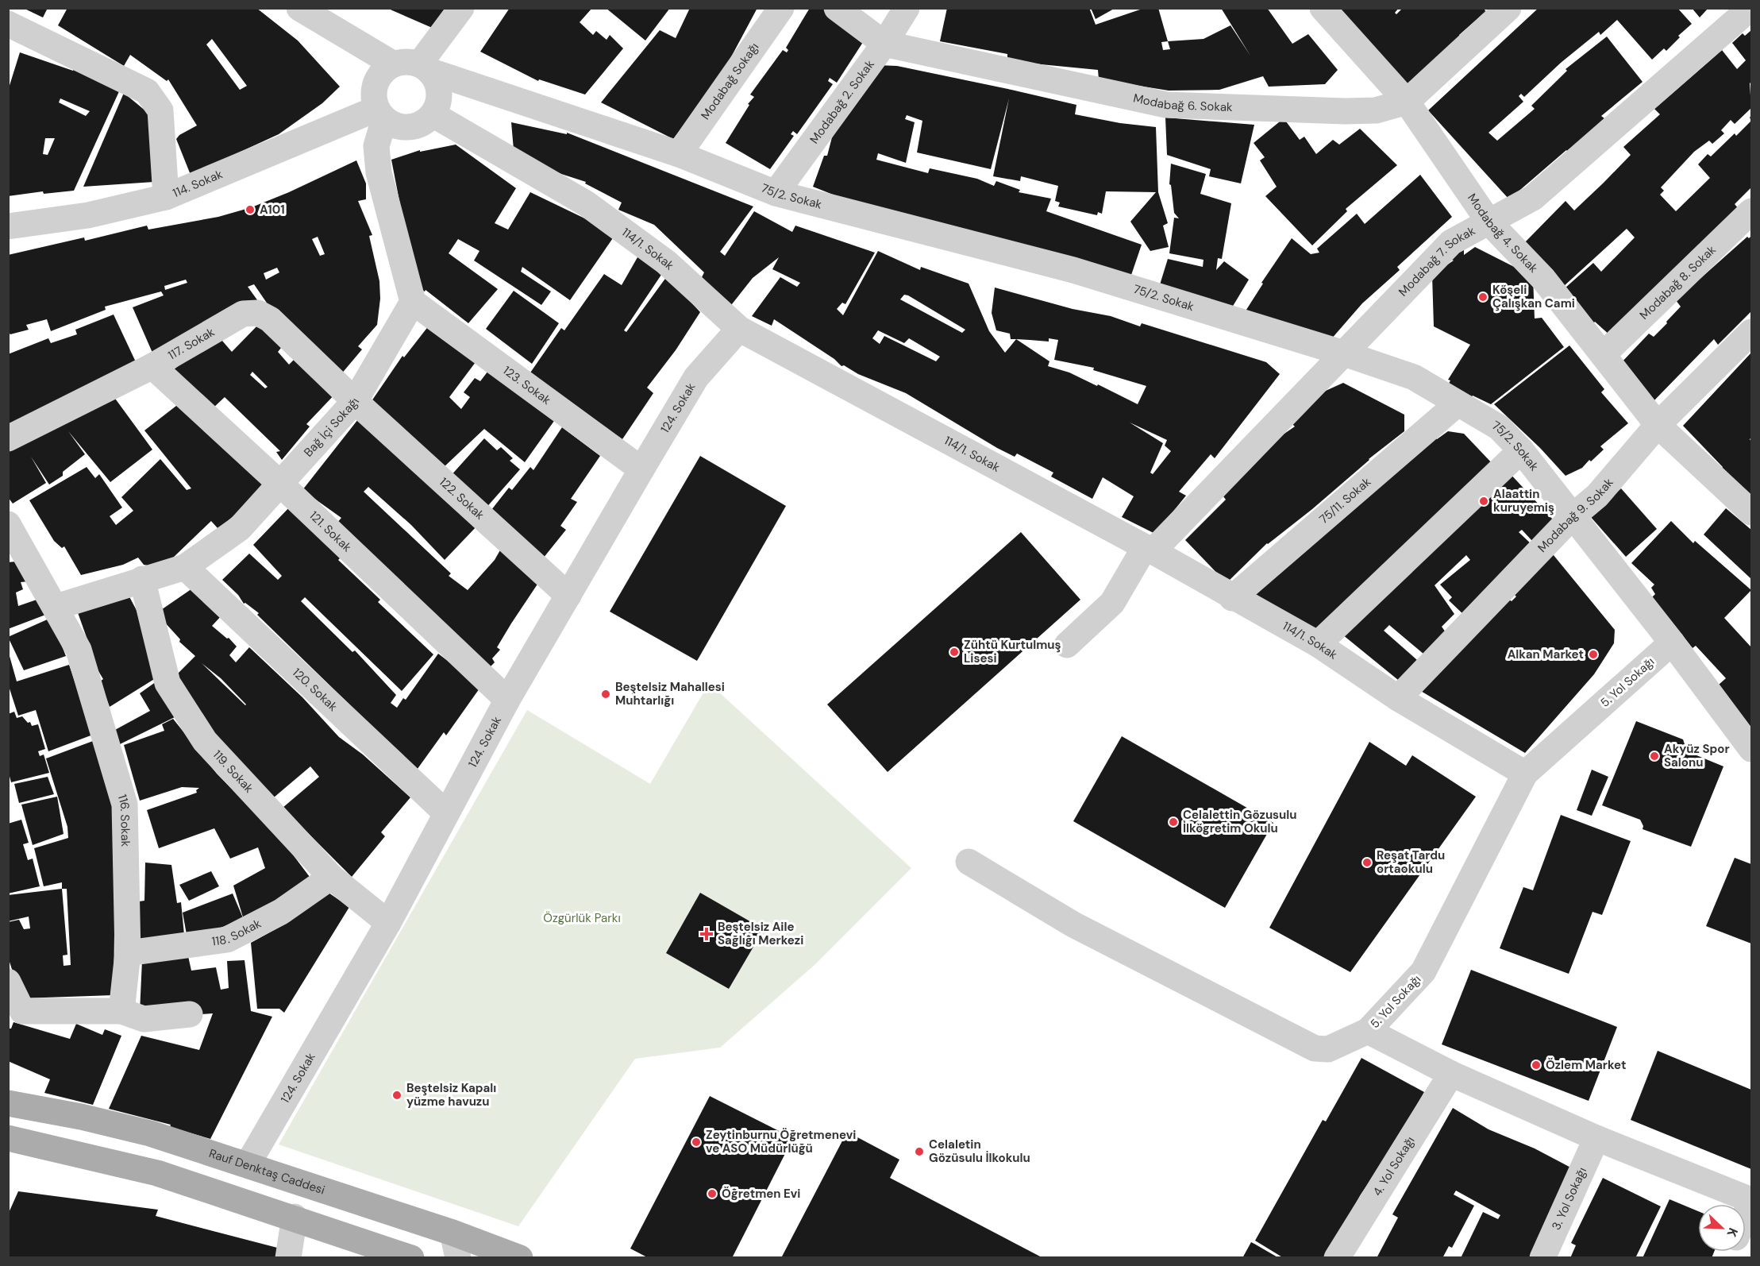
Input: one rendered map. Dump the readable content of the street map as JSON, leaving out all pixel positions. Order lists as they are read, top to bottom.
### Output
{
  "streets": {
    "main road": ["Rauf Denktaş Caddesi"],
    "street": [
      "Modabağ Sokağı",
      "Modabağ 2. Sokak",
      "Modabağ 6. Sokak",
      "114. Sokak",
      "75/2. Sokak",
      "Modabağ 4. Sokak",
      "114/1. Sokak",
      "Modabağ 7. Sokak",
      "Modabağ 8. Sokak",
      "117. Sokak",
      "123. Sokak",
      "124. Sokak",
      "Bağ İçi Sokağı",
      "122. Sokak",
      "75/11. Sokak",
      "Modabağ 9. Sokak",
      "121. Sokak",
      "5. Yol Sokağı",
      "120. Sokak",
      "119. Sokak",
      "116. Sokak",
      "118. Sokak",
      "4. Yol Sokağı",
      "3. Yol Sokağı"
    ]
  },
  "crossings": [
    ["Modabağ Sokağı", "75/2. Sokak"],
    ["Modabağ 2. Sokak", "Modabağ 6. Sokak"],
    ["Modabağ 2. Sokak", "75/2. Sokak"],
    ["Modabağ 6. Sokak", "Modabağ 4. Sokak"],
    ["114. Sokak", "75/2. Sokak"],
    ["114. Sokak", "114/1. Sokak"],
    ["75/2. Sokak", "114/1. Sokak"],
    ["75/2. Sokak", "Modabağ 7. Sokak"],
    ["75/2. Sokak", "75/11. Sokak"],
    ["75/2. Sokak", "Modabağ 9. Sokak"],
    ["75/2. Sokak", "5. Yol Sokağı"],
    ["Modabağ 4. Sokak", "Modabağ 7. Sokak"],
    ["Modabağ 4. Sokak", "Modabağ 8. Sokak"],
    ["Modabağ 4. Sokak", "Modabağ 9. Sokak"],
    ["114/1. Sokak", "Modabağ 7. Sokak"],
    ["114/1. Sokak", "124. Sokak"],
    ["114/1. Sokak", "75/11. Sokak"],
    ["114/1. Sokak", "Modabağ 9. Sokak"],
    ["114/1. Sokak", "5. Yol Sokağı"],
    ["117. Sokak", "Bağ İçi Sokağı"],
    ["117. Sokak", "122. Sokak"],
    ["117. Sokak", "121. Sokak"],
    ["123. Sokak", "124. Sokak"],
    ["123. Sokak", "Bağ İçi Sokağı"],
    ["124. Sokak", "122. Sokak"],
    ["124. Sokak", "121. Sokak"],
    ["124. Sokak", "120. Sokak"],
    ["124. Sokak", "119. Sokak"],
    ["124. Sokak", "Rauf Denktaş Caddesi"],
    ["Bağ İçi Sokağı", "122. Sokak"],
    ["Bağ İçi Sokağı", "121. Sokak"],
    ["Bağ İçi Sokağı", "120. Sokak"],
    ["Bağ İçi Sokağı", "119. Sokak"],
    ["Bağ İçi Sokağı", "116. Sokak"],
    ["5. Yol Sokağı", "4. Yol Sokağı"],
    ["5. Yol Sokağı", "3. Yol Sokağı"],
    ["119. Sokak", "118. Sokak"],
    ["116. Sokak", "118. Sokak"]
  ],
  "parks": ["Özgürlük Parkı"],
  "places": {
    "other": [
      "A101",
      "Köşeli Çalışkan Cami",
      "Alaattin kuruyemiş",
      "Zühtü Kurtulmuş Lisesi",
      "Alkan Market",
      "Beştelsiz Mahallesi Muhtarlığı",
      "Akyüz Spor Salonu",
      "Celalettin Gözusulu İlkögretim Okulu",
      "Reşat Tardu ortaokulu",
      "Özlem Market",
      "Beştelsiz Kapalı yüzme havuzu",
      "Zeytinburnu Öğretmenevi ve ASO Müdürlüğü",
      "Celaletin Gözüsulu İlkokulu",
      "Öğretmen Evi"
    ],
    "health": ["Beştelsiz Aile Sağlığı Merkezi"]
  },
  "north": "bottom right"
}
